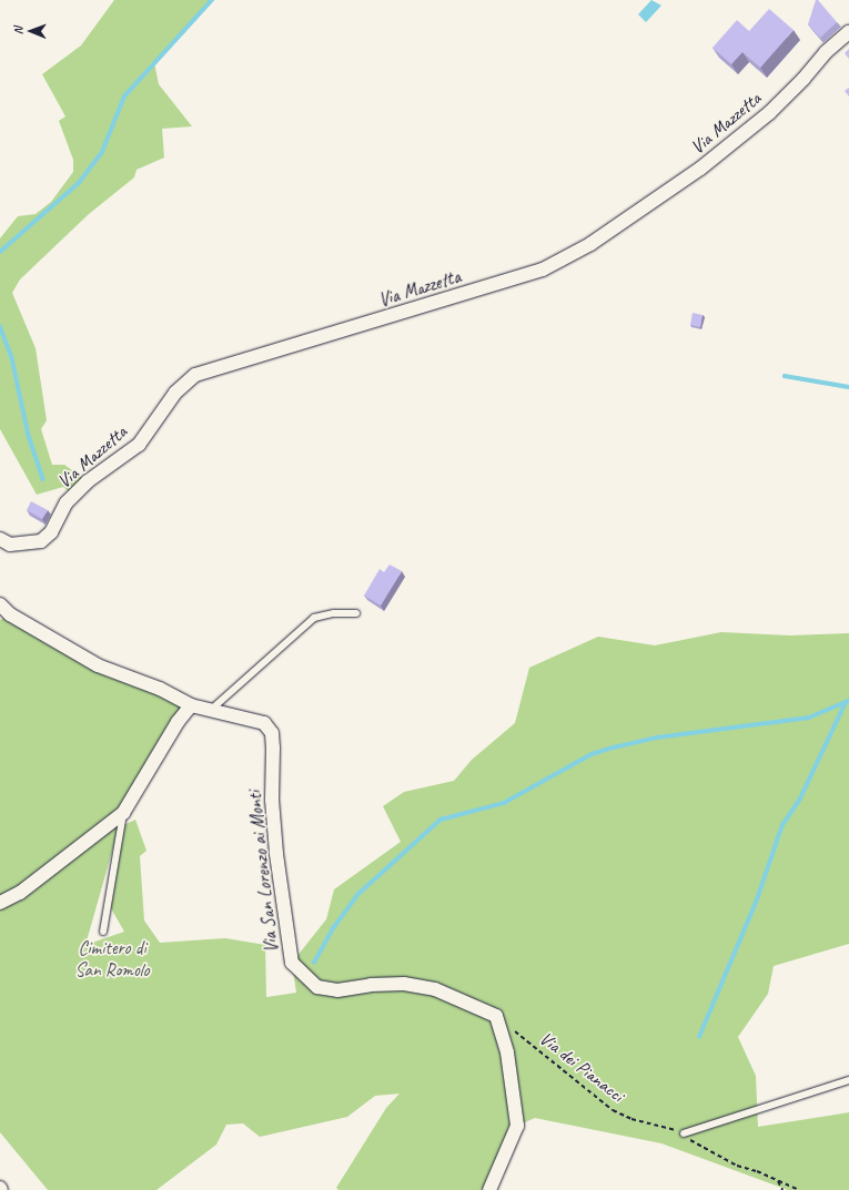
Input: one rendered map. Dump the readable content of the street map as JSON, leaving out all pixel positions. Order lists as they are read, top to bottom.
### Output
{
  "streets": {
    "street": ["Via Mazzetta", "Via San Lorenzo ai Monti"],
    "path": ["Via dei Pianacci"]
  },
  "crossings": [
    ["Via San Lorenzo ai Monti", "Via dei Pianacci"]
  ],
  "parks": ["Cimitero di San Romolo"],
  "north": "left"
}
